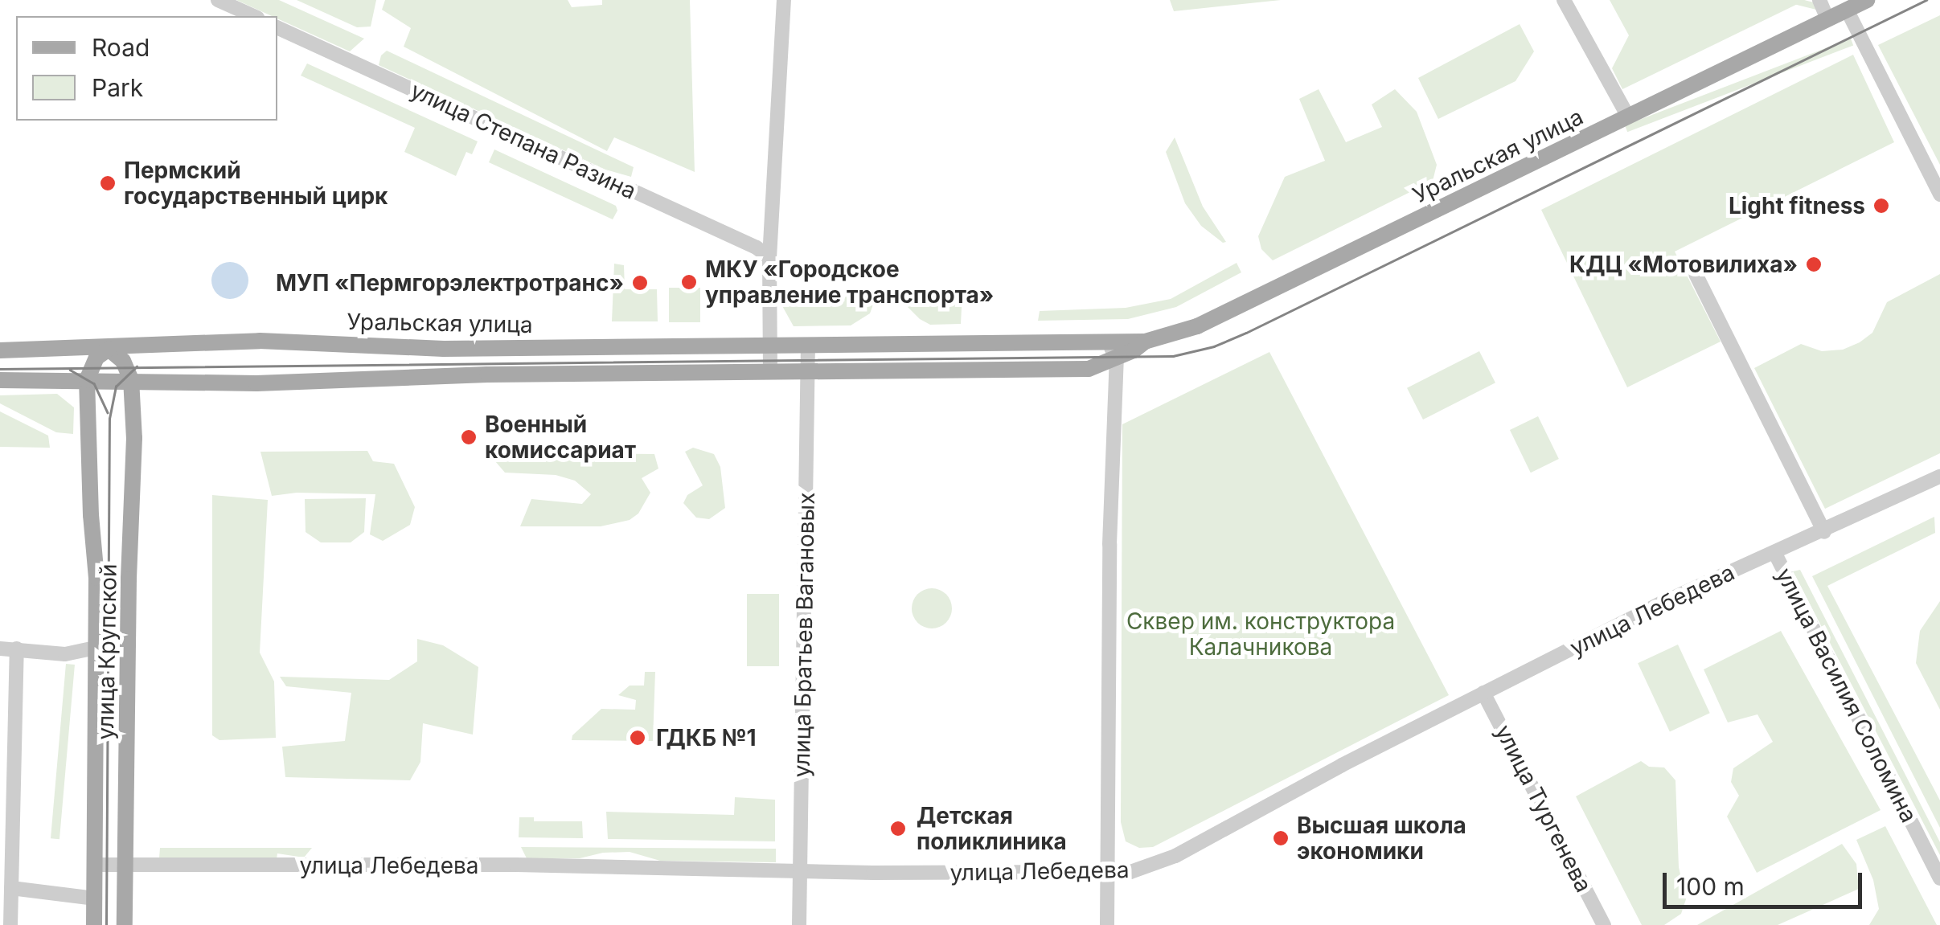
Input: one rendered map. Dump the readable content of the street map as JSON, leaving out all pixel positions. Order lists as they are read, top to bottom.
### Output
{
  "streets": {
    "main road": ["Уральская улица", "улица Крупской"],
    "street": [
      "улица Степана Разина",
      "улица Лебедева",
      "улица Братьев Вагановых",
      "улица Василия Соломина",
      "улица Тургенева"
    ]
  },
  "crossings": [
    ["Уральская улица", "улица Братьев Вагановых"],
    ["Уральская улица", "улица Крупской"],
    ["улица Лебедева", "улица Братьев Вагановых"],
    ["улица Лебедева", "улица Крупской"],
    ["улица Лебедева", "улица Василия Соломина"],
    ["улица Лебедева", "улица Тургенева"]
  ],
  "parks": ["Сквер им. конструктора Калачникова"],
  "places": [
    "Пермский государственный цирк",
    "Light fitness",
    "КДЦ «Мотовилиха»",
    "МКУ «Городское управление транспорта»",
    "МУП «Пермгорэлектротранс»",
    "Военный комиссариат",
    "ГДКБ №1",
    "Детская поликлиника",
    "Высшая школа экономики"
  ],
  "legend": ["Road", "Park"],
  "scale_bar": "100 m"
}
